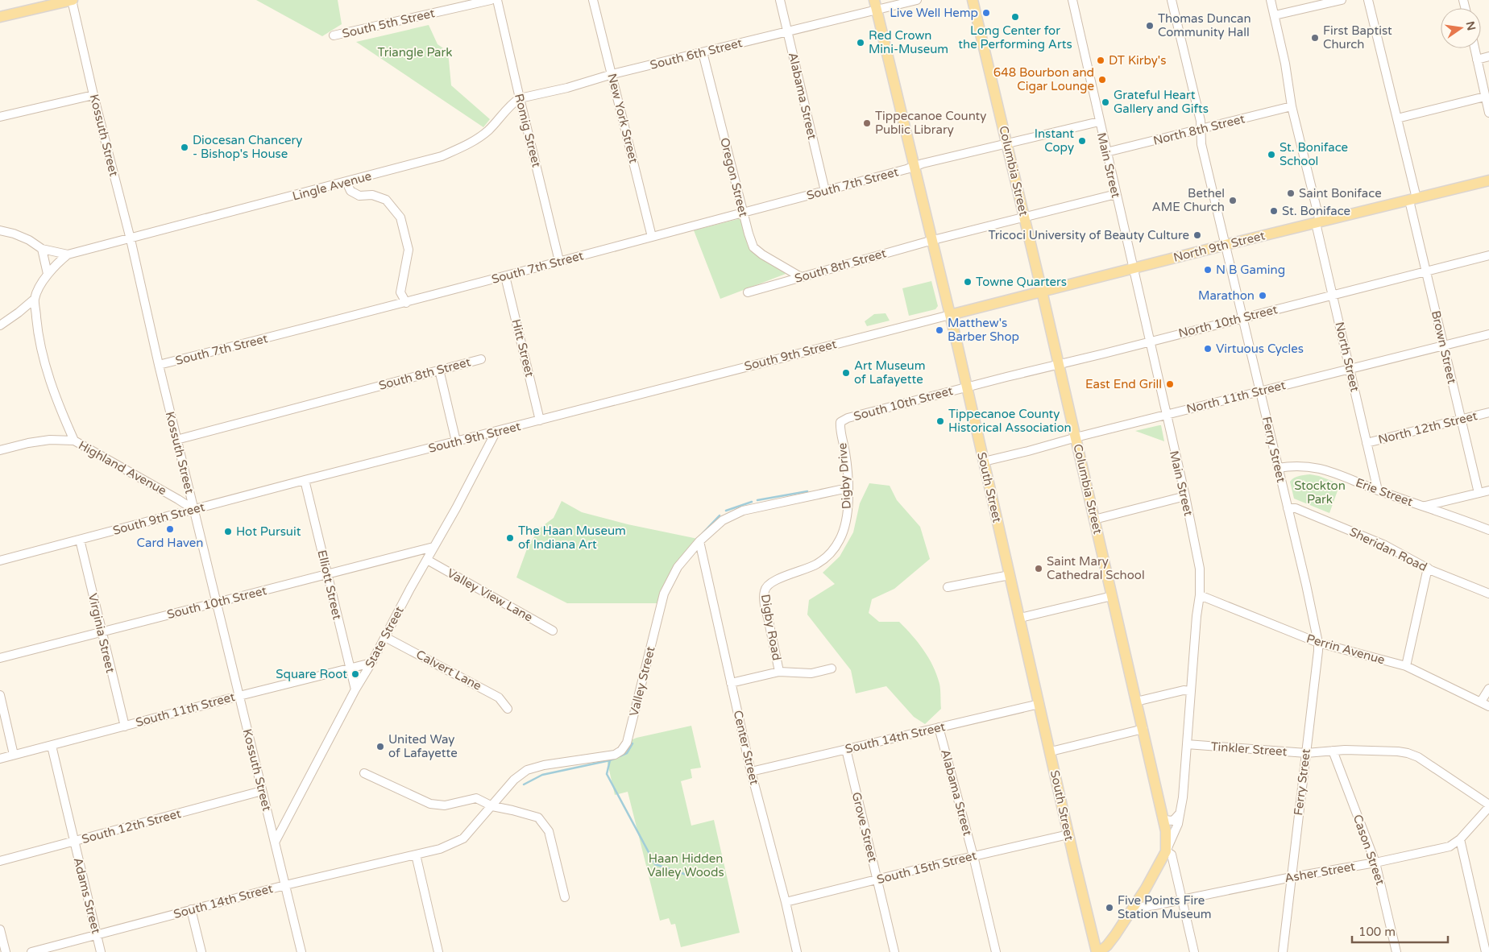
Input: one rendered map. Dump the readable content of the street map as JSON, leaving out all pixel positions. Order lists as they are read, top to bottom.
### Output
{
  "streets": {
    "main road": [
      "Main Street",
      "Columbia Street",
      "North 9th Street",
      "South Street"
    ],
    "street": [
      "South 5th Street",
      "South 6th Street",
      "Alabama Street",
      "New York Street",
      "North 8th Street",
      "Romig Street",
      "Kossuth Street",
      "Oregon Street",
      "South 7th Street",
      "Lingle Avenue",
      "South 8th Street",
      "North 10th Street",
      "Brown Street",
      "Hitt Street",
      "South 9th Street",
      "North Street",
      "North 11th Street",
      "South 10th Street",
      "North 12th Street",
      "Ferry Street",
      "Highland Avenue",
      "Digby Drive",
      "Erie Street",
      "Sheridan Road",
      "Elliott Street",
      "Valley View Lane",
      "Digby Road",
      "Virginia Street",
      "State Street",
      "Perrin Avenue",
      "Calvert Lane",
      "Valley Street",
      "South 11th Street",
      "South 14th Street",
      "Center Street",
      "Tinkler Street",
      "South 12th Street",
      "Grove Street",
      "Cason Street",
      "South 15th Street",
      "Asher Street",
      "Adams Street"
    ]
  },
  "crossings": [
    ["South 6th Street", "Alabama Street"],
    ["South 6th Street", "New York Street"],
    ["South 6th Street", "Romig Street"],
    ["South 6th Street", "Oregon Street"],
    ["South 6th Street", "Lingle Avenue"],
    ["South 6th Street", "South Street"],
    ["Alabama Street", "South 7th Street"],
    ["Alabama Street", "South 14th Street"],
    ["Alabama Street", "South 15th Street"],
    ["New York Street", "South 7th Street"],
    ["North 8th Street", "Main Street"],
    ["North 8th Street", "North Street"],
    ["North 8th Street", "Ferry Street"],
    ["Romig Street", "South 7th Street"],
    ["Romig Street", "Lingle Avenue"],
    ["Kossuth Street", "South 7th Street"],
    ["Kossuth Street", "Lingle Avenue"],
    ["Kossuth Street", "South 8th Street"],
    ["Kossuth Street", "South 9th Street"],
    ["Kossuth Street", "South 10th Street"],
    ["Kossuth Street", "Highland Avenue"],
    ["Kossuth Street", "State Street"],
    ["Kossuth Street", "South 11th Street"],
    ["Kossuth Street", "South 14th Street"],
    ["Kossuth Street", "South 12th Street"],
    ["Main Street", "Columbia Street"],
    ["Main Street", "South 7th Street"],
    ["Main Street", "North 9th Street"],
    ["Main Street", "North 10th Street"],
    ["Main Street", "North 11th Street"],
    ["Main Street", "South Street"],
    ["Main Street", "Perrin Avenue"],
    ["Main Street", "Tinkler Street"],
    ["Main Street", "Asher Street"],
    ["Columbia Street", "South 7th Street"],
    ["Columbia Street", "North 9th Street"],
    ["Columbia Street", "North 10th Street"],
    ["Columbia Street", "North 11th Street"],
    ["Columbia Street", "Asher Street"],
    ["Oregon Street", "South 7th Street"],
    ["Oregon Street", "South 8th Street"],
    ["South 7th Street", "Hitt Street"],
    ["South 7th Street", "South Street"],
    ["North 9th Street", "Brown Street"],
    ["North 9th Street", "South 9th Street"],
    ["North 9th Street", "North Street"],
    ["North 9th Street", "Ferry Street"],
    ["North 9th Street", "South Street"],
    ["South 8th Street", "South Street"],
    ["North 10th Street", "Brown Street"],
    ["North 10th Street", "North Street"],
    ["North 10th Street", "South 10th Street"],
    ["North 10th Street", "Ferry Street"],
    ["North 10th Street", "South Street"],
    ["Brown Street", "North 11th Street"],
    ["Brown Street", "North 12th Street"],
    ["Hitt Street", "South 9th Street"],
    ["South 9th Street", "Highland Avenue"],
    ["South 9th Street", "South Street"],
    ["South 9th Street", "Elliott Street"],
    ["South 9th Street", "Virginia Street"],
    ["South 9th Street", "State Street"],
    ["North Street", "North 11th Street"],
    ["North Street", "North 12th Street"],
    ["North Street", "Erie Street"],
    ["North 11th Street", "Ferry Street"],
    ["North 11th Street", "South Street"],
    ["South 10th Street", "Digby Drive"],
    ["South 10th Street", "South Street"],
    ["South 10th Street", "Elliott Street"],
    ["South 10th Street", "Virginia Street"],
    ["South 10th Street", "State Street"],
    ["Ferry Street", "Erie Street"],
    ["Ferry Street", "Sheridan Road"],
    ["Ferry Street", "Perrin Avenue"],
    ["Ferry Street", "Tinkler Street"],
    ["Ferry Street", "Asher Street"],
    ["Digby Drive", "Digby Road"],
    ["Digby Drive", "Valley Street"],
    ["South Street", "South 14th Street"],
    ["South Street", "South 15th Street"],
    ["Elliott Street", "State Street"],
    ["Elliott Street", "South 11th Street"],
    ["Valley View Lane", "State Street"],
    ["Digby Road", "Center Street"],
    ["Virginia Street", "South 11th Street"],
    ["State Street", "Calvert Lane"],
    ["State Street", "South 11th Street"],
    ["Valley Street", "South 14th Street"],
    ["Valley Street", "Center Street"],
    ["South 11th Street", "Adams Street"],
    ["South 14th Street", "Center Street"],
    ["South 14th Street", "Grove Street"],
    ["South 14th Street", "Adams Street"],
    ["Center Street", "South 15th Street"],
    ["Tinkler Street", "Cason Street"],
    ["Tinkler Street", "Asher Street"],
    ["South 12th Street", "Adams Street"],
    ["Grove Street", "South 15th Street"],
    ["Cason Street", "Asher Street"]
  ],
  "parks": ["Triangle Park", "Stockton Park", "Haan Hidden Valley Woods"],
  "places": [
    "Live Well Hemp",
    "Long Center for the Performing Arts",
    "Thomas Duncan Community Hall",
    "First Baptist Church",
    "Red Crown Mini-Museum",
    "DT Kirby's",
    "648 Bourbon and Cigar Lounge",
    "Grateful Heart Gallery and Gifts",
    "Tippecanoe County Public Library",
    "Instant Copy",
    "Diocesan Chancery - Bishop's House",
    "St. Boniface School",
    "Saint Boniface",
    "Bethel AME Church",
    "St. Boniface",
    "Tricoci University of Beauty Culture",
    "N B Gaming",
    "Towne Quarters",
    "Marathon",
    "Matthew's Barber Shop",
    "Virtuous Cycles",
    "Art Museum of Lafayette",
    "East End Grill",
    "Tippecanoe County Historical Association",
    "Card Haven",
    "Hot Pursuit",
    "The Haan Museum of Indiana Art",
    "Saint Mary Cathedral School",
    "Square Root",
    "United Way of Lafayette",
    "Five Points Fire Station Museum"
  ],
  "scale_bar": "100 m",
  "north": "right"
}
